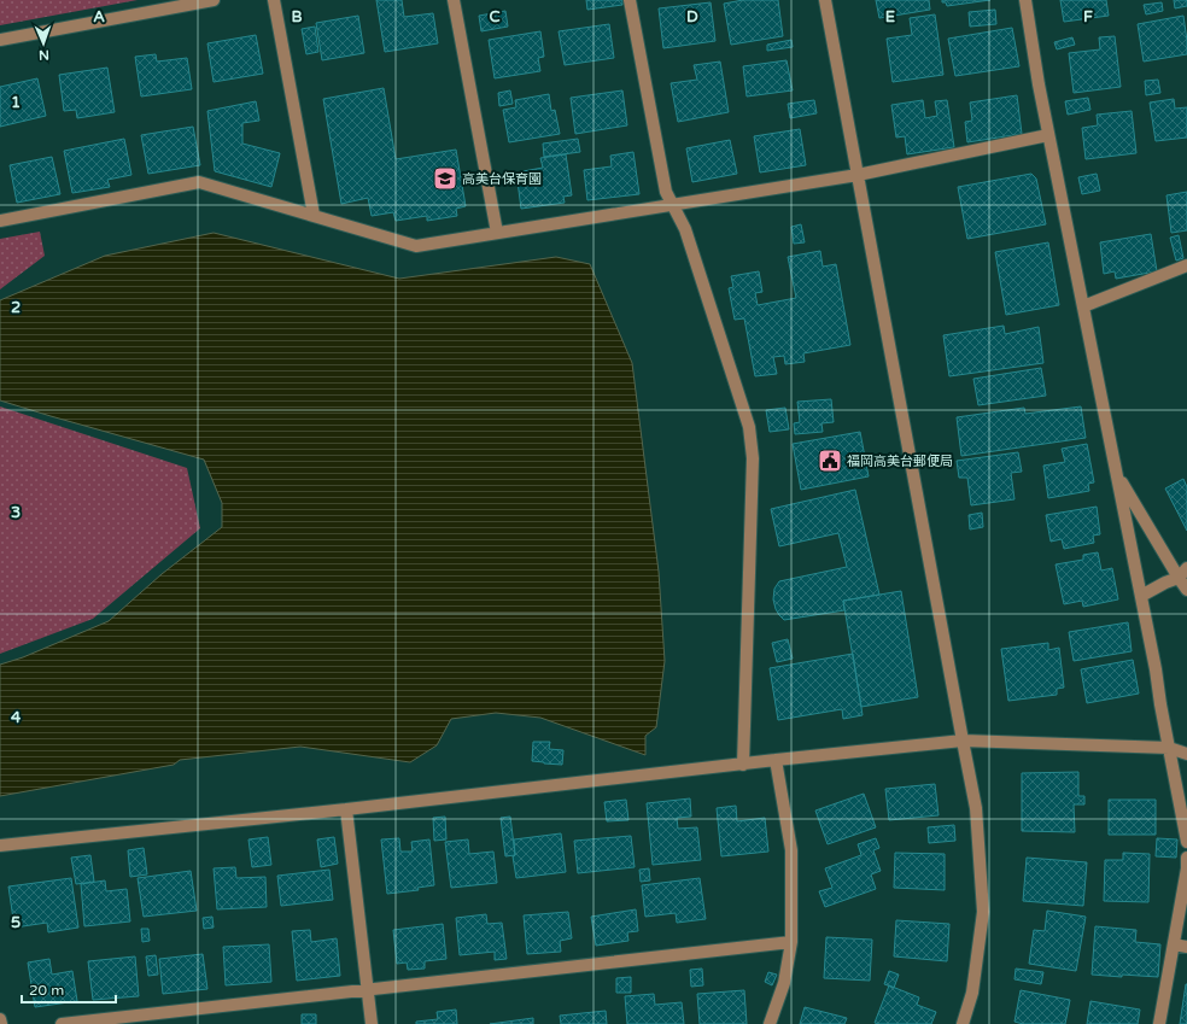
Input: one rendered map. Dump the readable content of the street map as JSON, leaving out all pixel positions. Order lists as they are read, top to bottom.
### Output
{
  "places": {
    "school or university": ["高美台保育園"],
    "public building": ["福岡高美台郵便局"]
  },
  "scale_bar": "20 m",
  "north": "bottom",
  "grid": {
    "columns": [
      "A",
      "B",
      "C",
      "D",
      "E",
      "F"
    ],
    "rows": [
      "1",
      "2",
      "3",
      "4",
      "5"
    ]
  }
}
